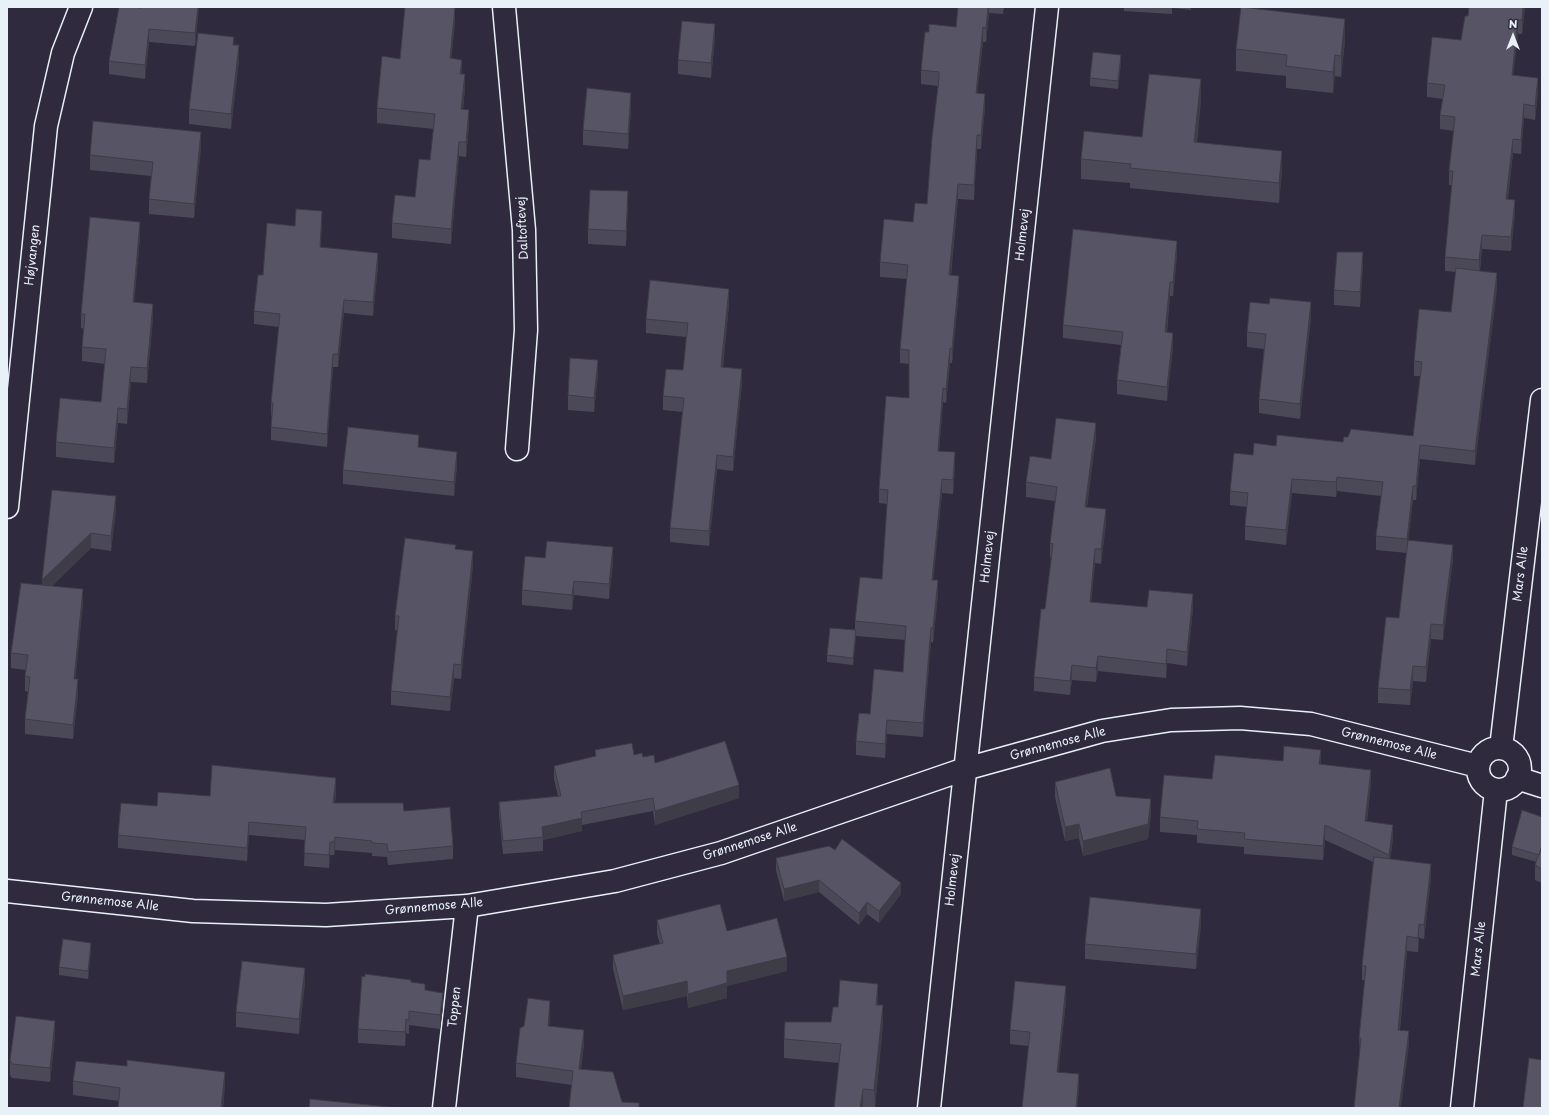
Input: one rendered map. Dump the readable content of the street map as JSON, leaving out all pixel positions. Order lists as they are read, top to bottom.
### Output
{
  "streets": {
    "street": [
      "Daltoftevej",
      "Holmevej",
      "Højvangen",
      "Mars Alle",
      "Grønnemose Alle",
      "Toppen"
    ]
  },
  "crossings": [
    ["Holmevej", "Grønnemose Alle"],
    ["Mars Alle", "Grønnemose Alle"],
    ["Grønnemose Alle", "Toppen"]
  ],
  "north": "top"
}
